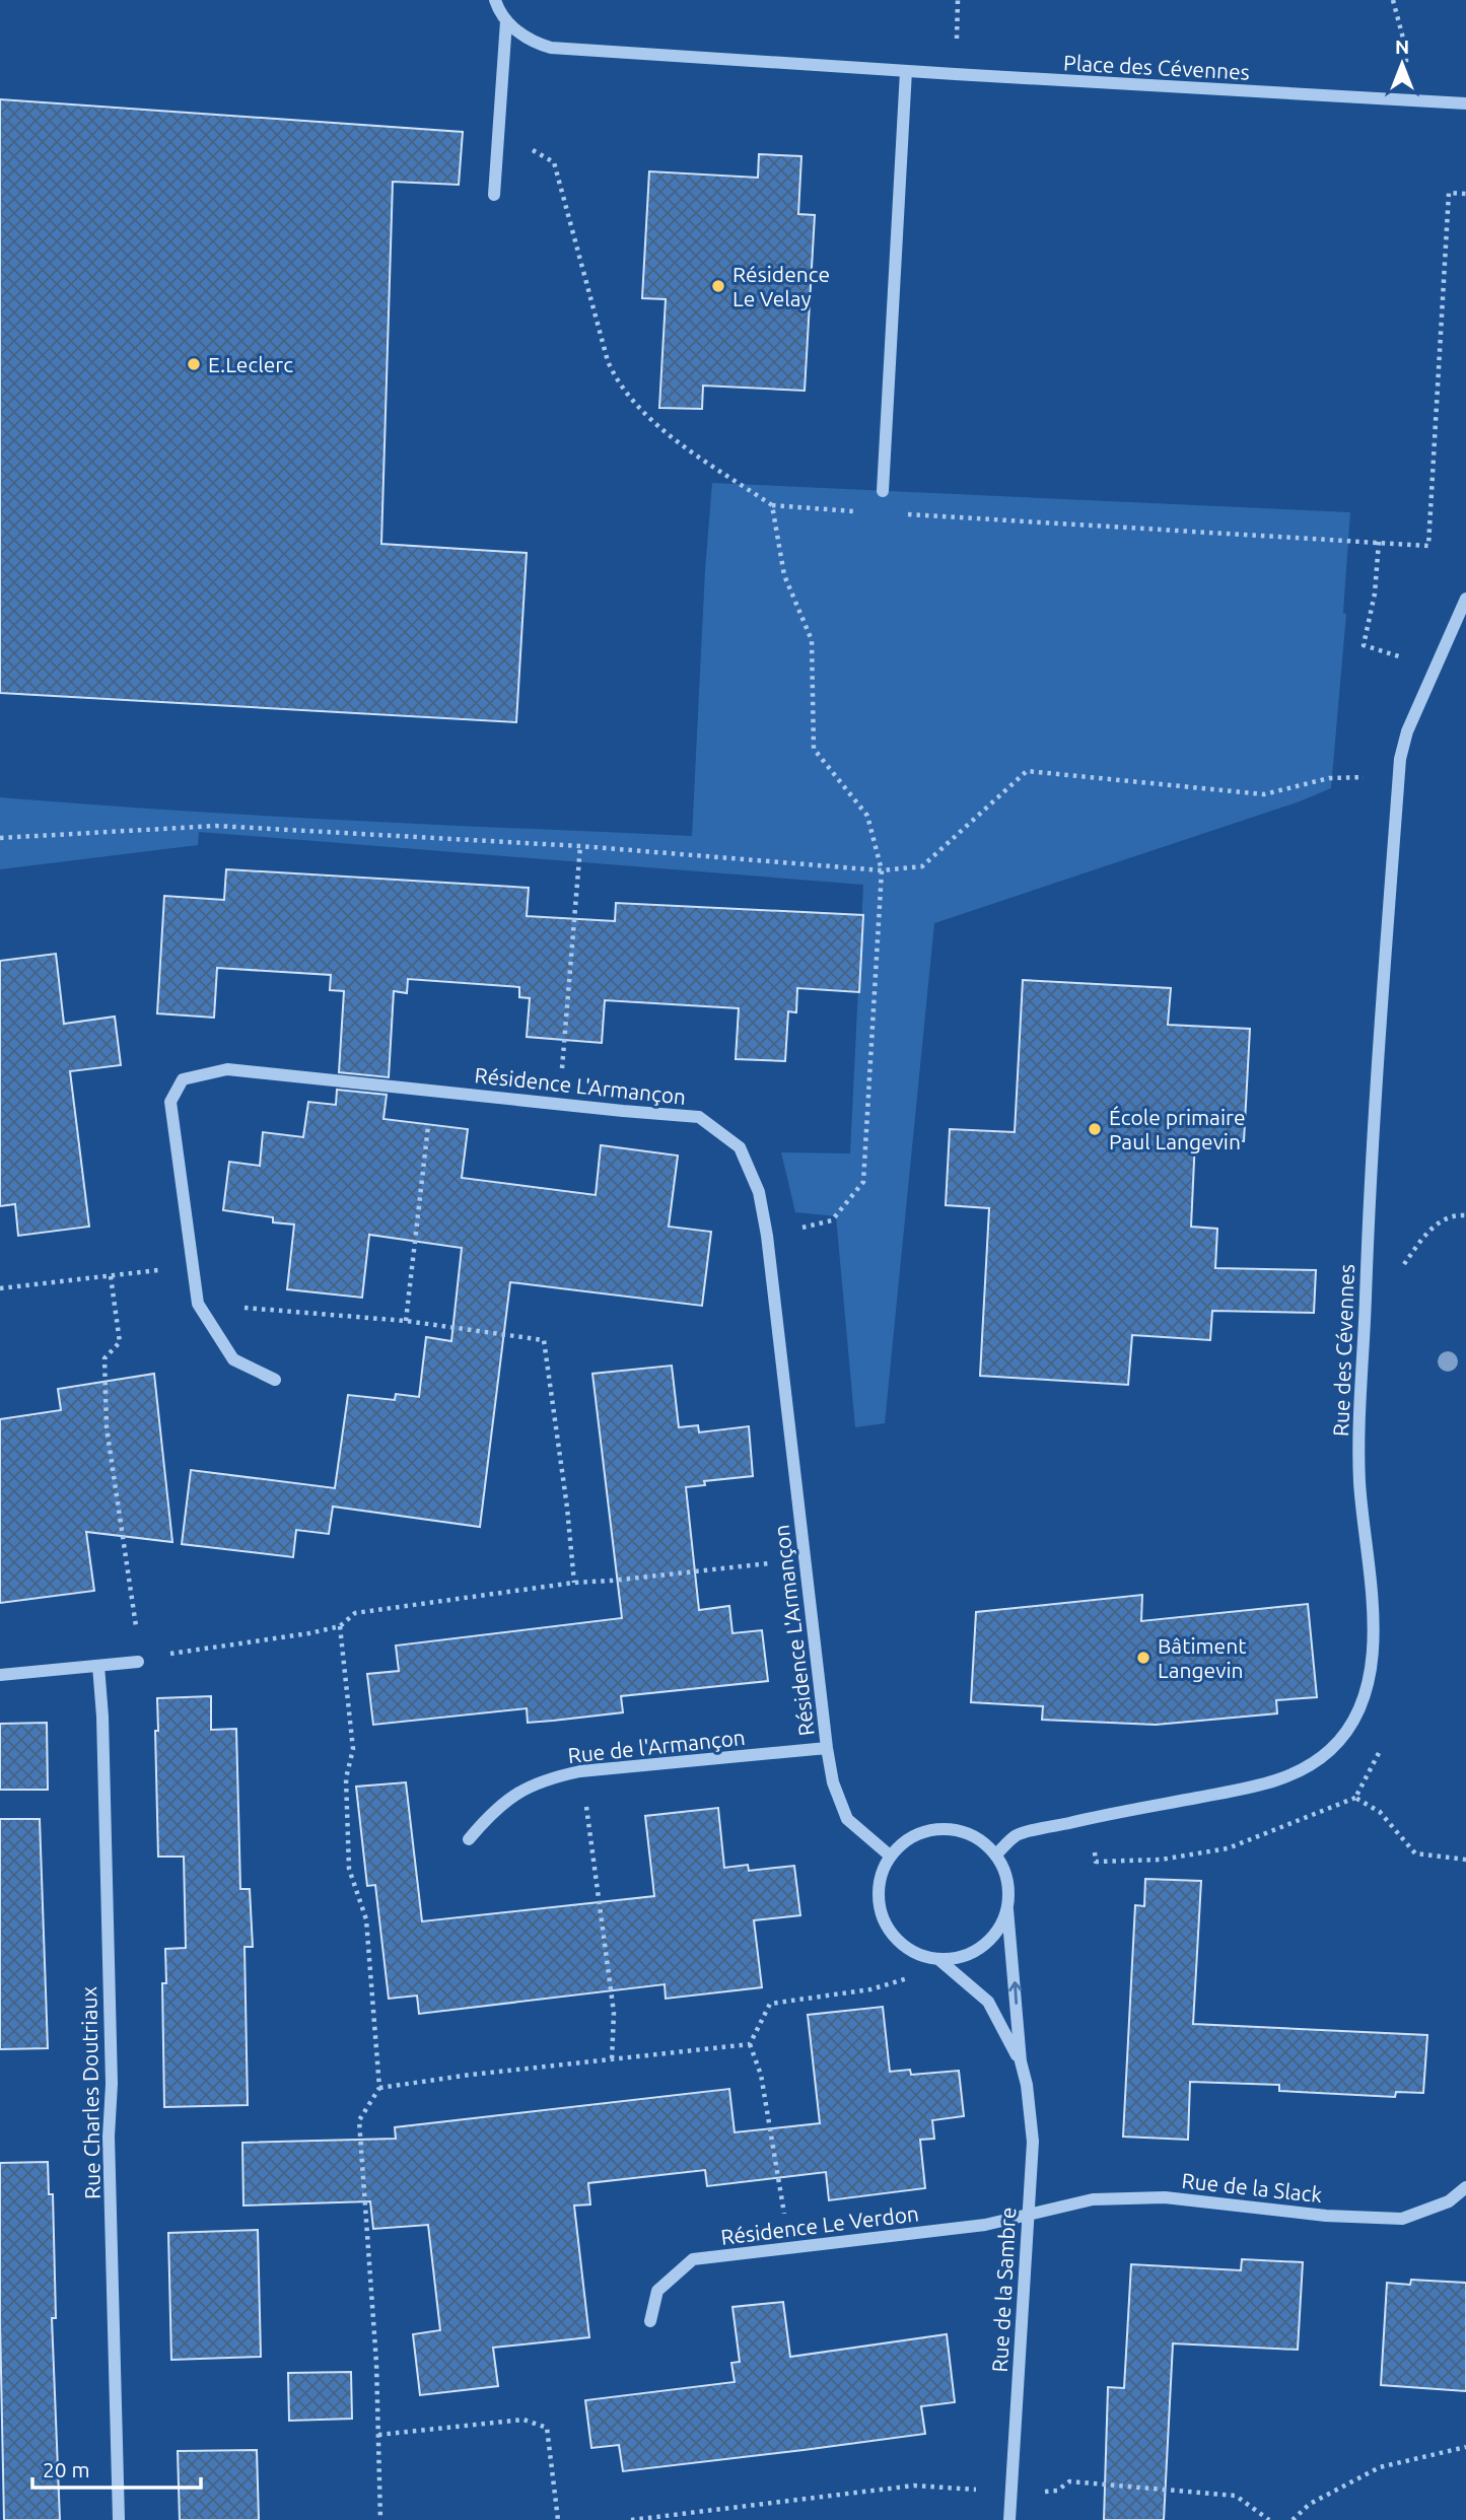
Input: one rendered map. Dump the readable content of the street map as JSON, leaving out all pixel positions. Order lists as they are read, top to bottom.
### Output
{
  "streets": {
    "street": [
      "Place des Cévennes",
      "Résidence L'Armançon",
      "Rue des Cévennes",
      "Rue de l'Armançon",
      "Rue Charles Doutriaux",
      "Rue de la Slack",
      "Résidence Le Verdon",
      "Rue de la Sambre"
    ]
  },
  "crossings": [
    ["Résidence L'Armançon", "Rue des Cévennes"],
    ["Résidence L'Armançon", "Rue de l'Armançon"],
    ["Résidence L'Armançon", "Rue de la Sambre"],
    ["Rue des Cévennes", "Rue de la Sambre"],
    ["Rue de la Slack", "Résidence Le Verdon"],
    ["Rue de la Slack", "Rue de la Sambre"],
    ["Résidence Le Verdon", "Rue de la Sambre"]
  ],
  "places": [
    "Résidence Le Velay",
    "E.Leclerc",
    "École primaire Paul Langevin",
    "Bâtiment Langevin"
  ],
  "scale_bar": "20 m",
  "north": "top"
}
